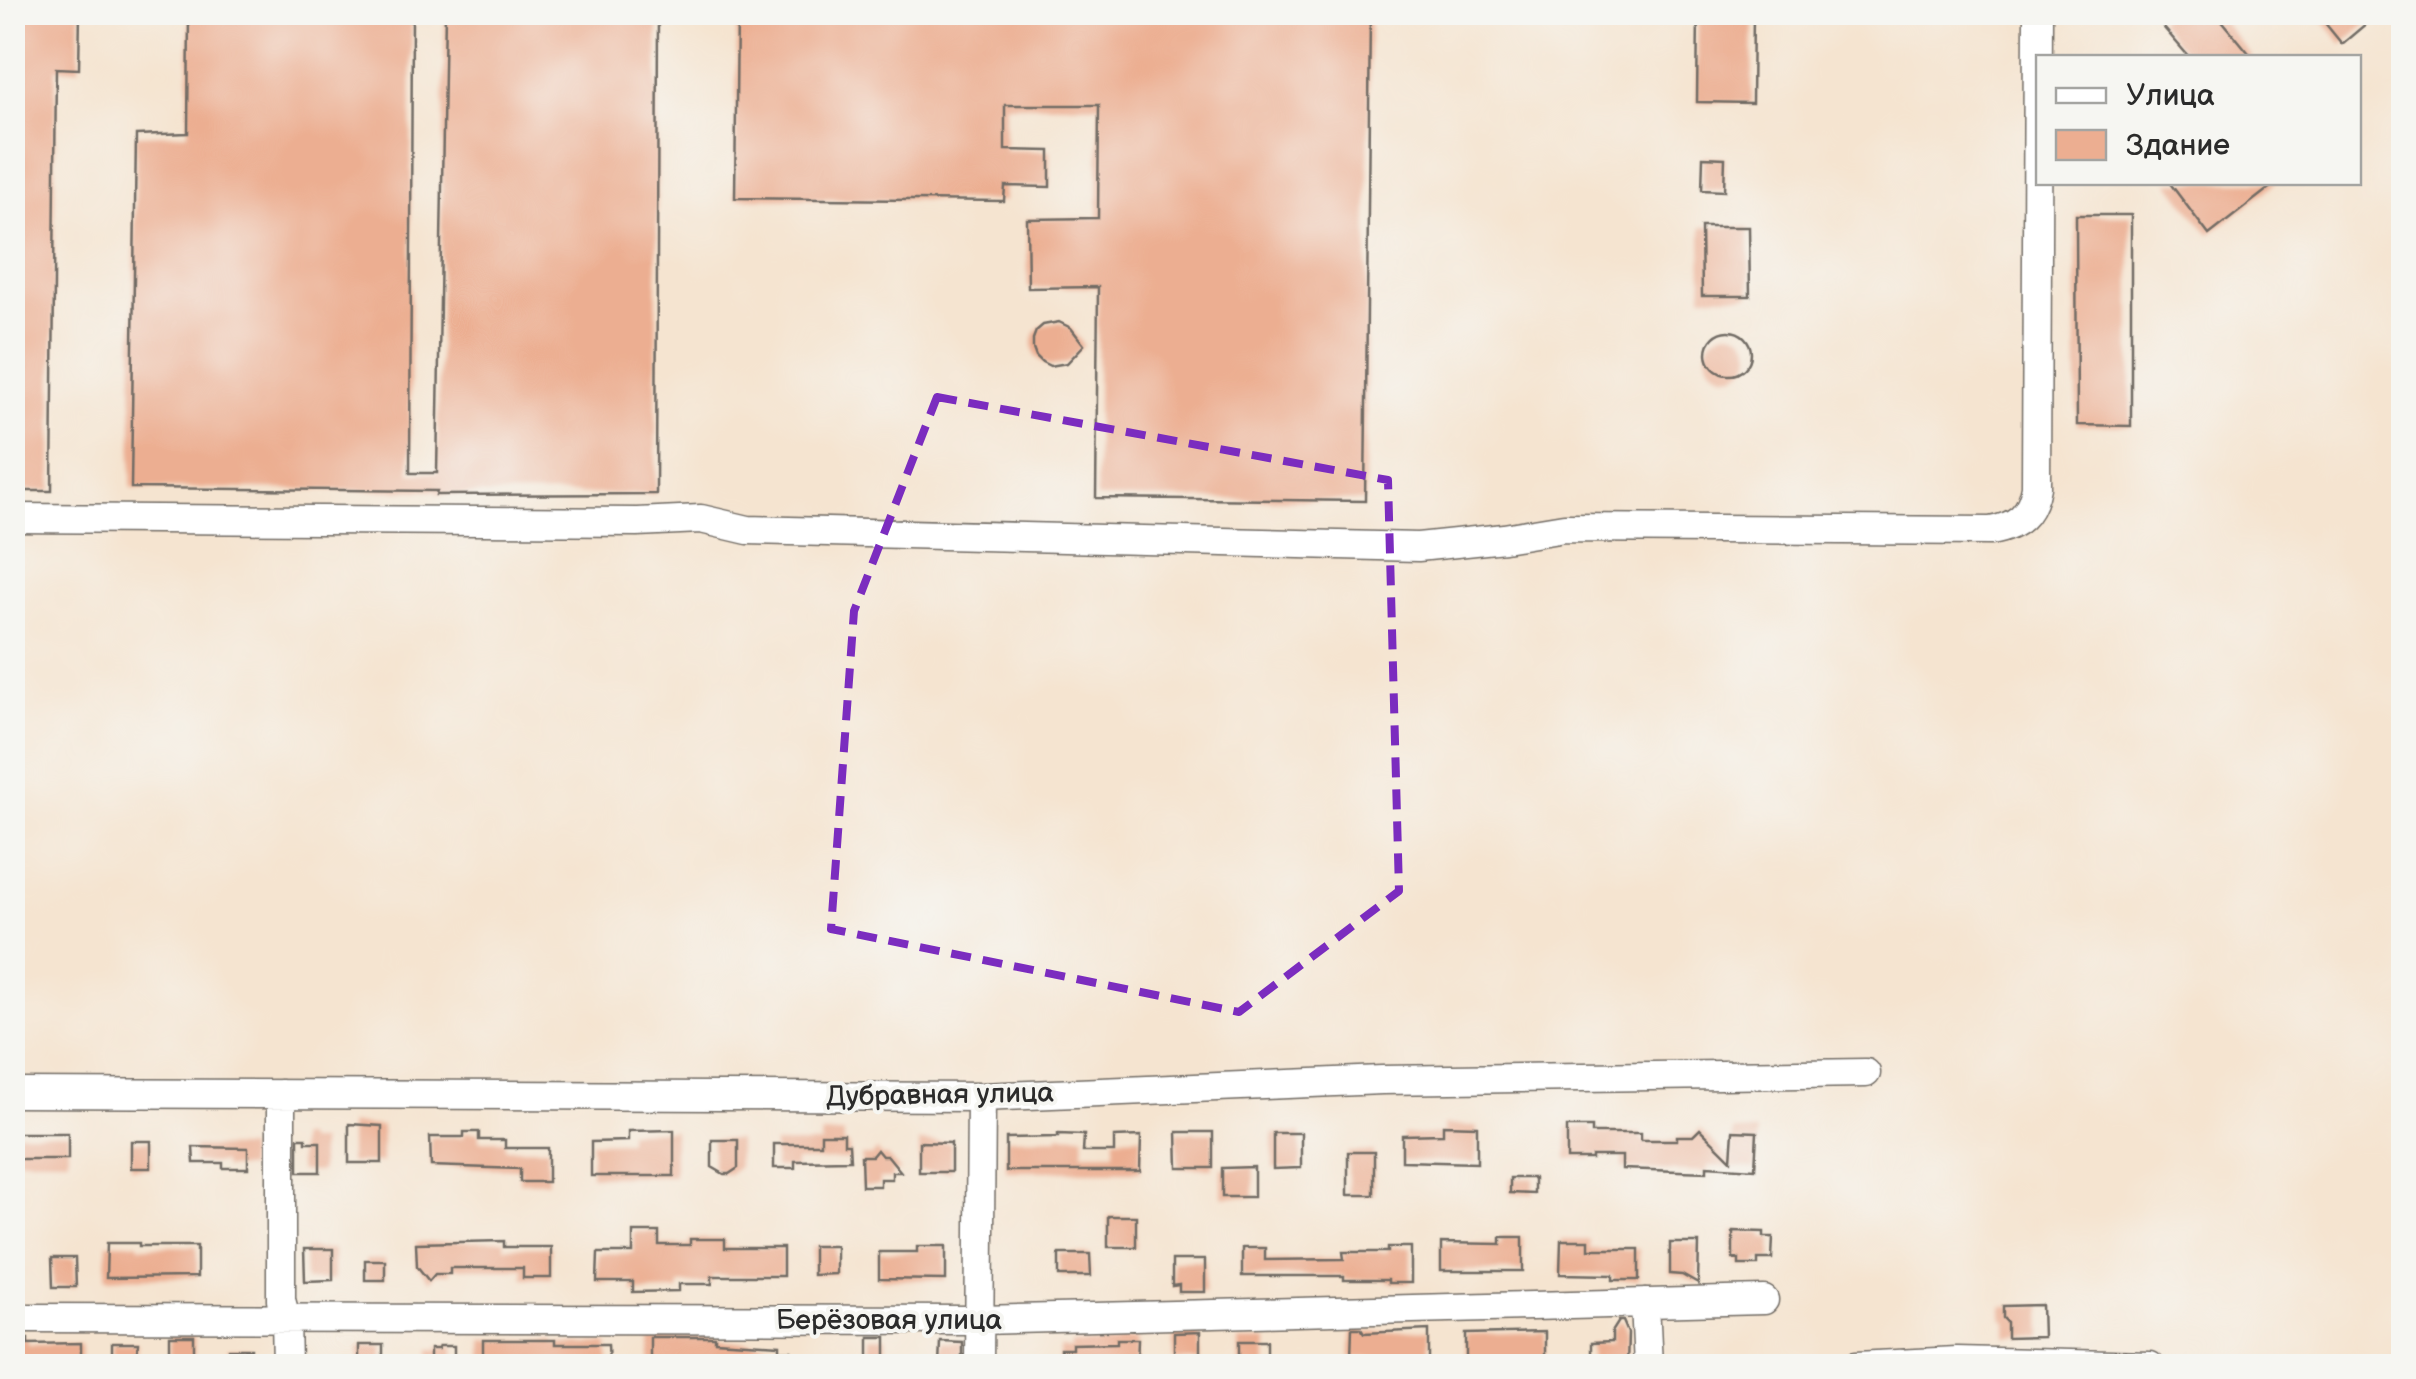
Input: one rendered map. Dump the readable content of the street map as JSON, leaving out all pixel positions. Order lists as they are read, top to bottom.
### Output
{
  "streets": {
    "street": ["Дубравная улица", "Берёзовая улица"]
  },
  "legend": ["Улица", "Здание"]
}
